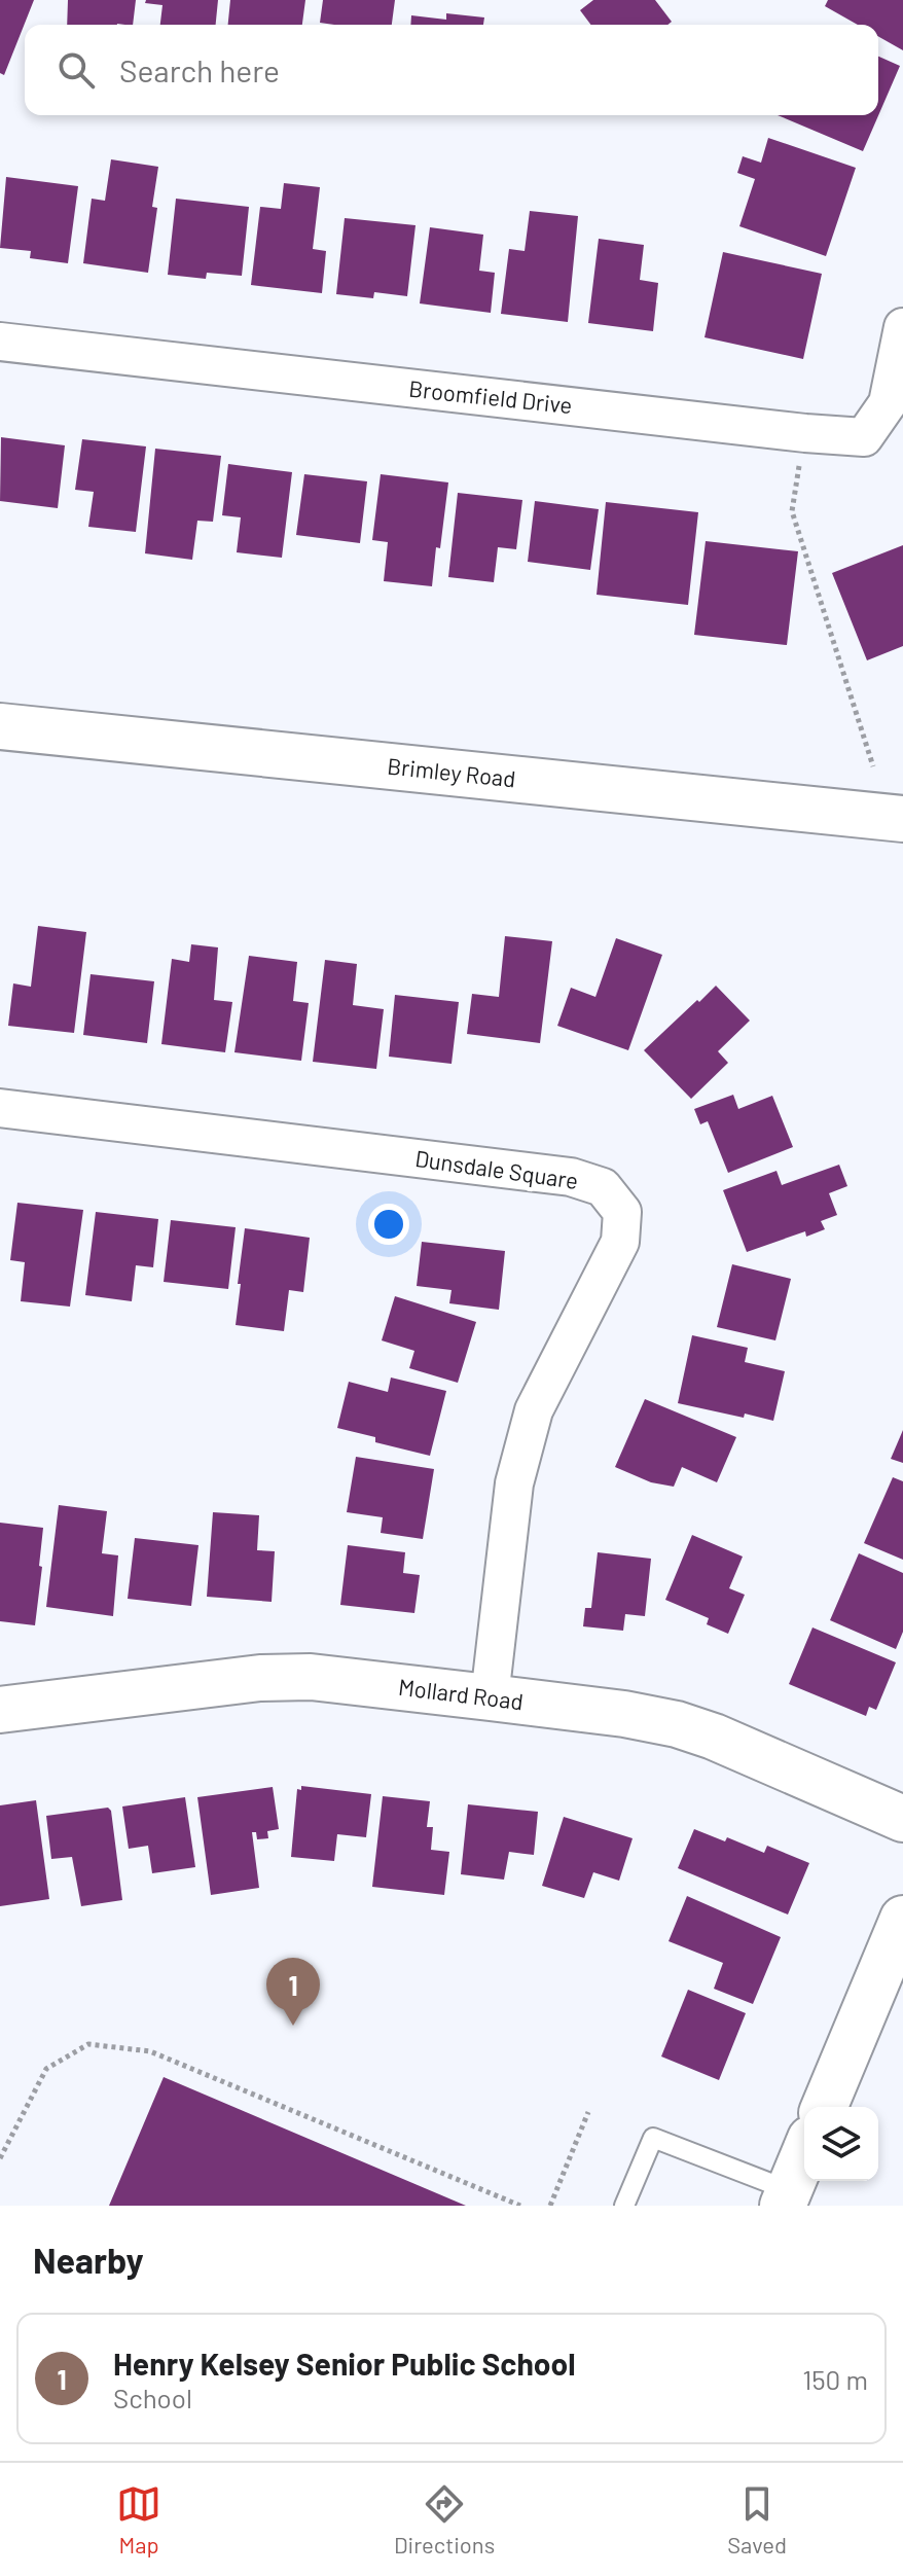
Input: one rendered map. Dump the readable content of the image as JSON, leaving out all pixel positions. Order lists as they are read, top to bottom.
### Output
{
  "streets": {
    "street": [
      "Broomfield Drive",
      "Brimley Road",
      "Dunsdale Square",
      "Mollard Road"
    ]
  },
  "crossings": [
    ["Dunsdale Square", "Mollard Road"]
  ],
  "page": {
    "search": "Search here",
    "pins": "1",
    "heading": "Nearby",
    "list": [
      {
        "mark": "1",
        "name": "Henry Kelsey Senior Public School",
        "note": "School",
        "value": "150 m"
      }
    ],
    "nav": ["Map", "Directions", "Saved"]
  }
}
